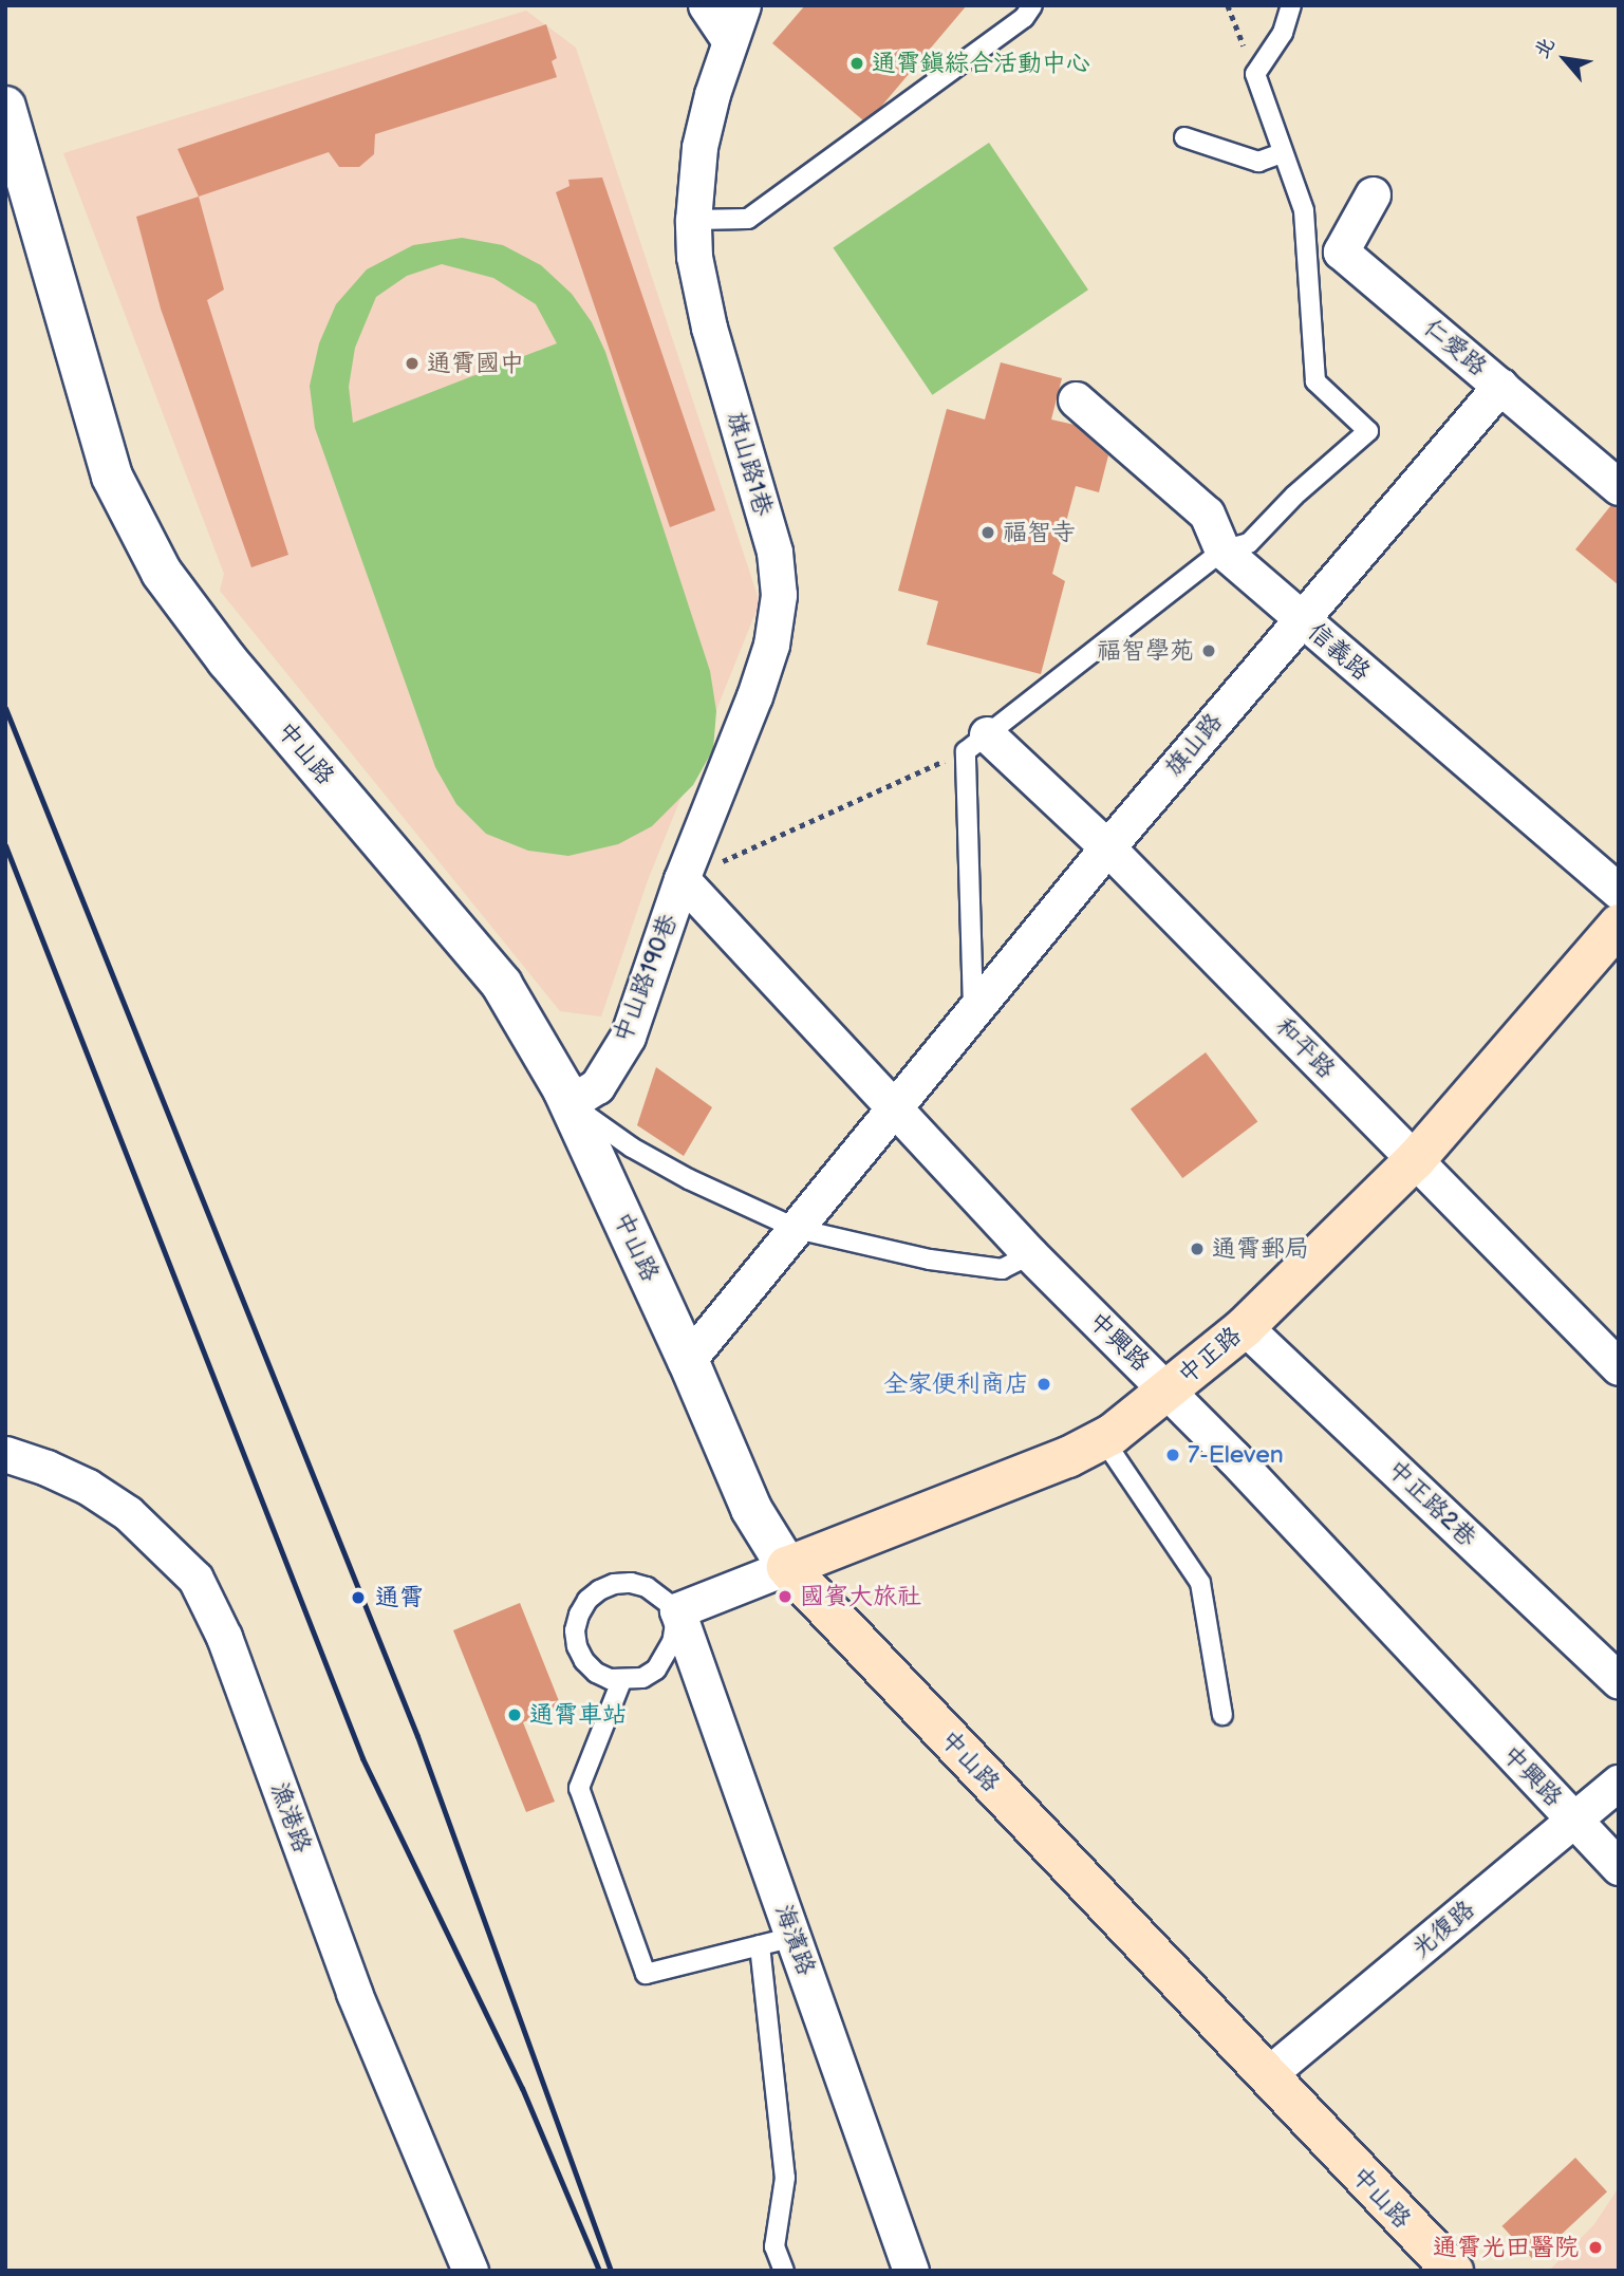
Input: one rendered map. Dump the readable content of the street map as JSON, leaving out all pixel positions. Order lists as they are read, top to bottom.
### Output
{
  "streets": {
    "main road": ["中山路", "中正路"],
    "street": [
      "仁愛路",
      "旗山路1巷",
      "信義路",
      "旗山路",
      "中山路190巷",
      "和平路",
      "中興路",
      "中正路2巷",
      "漁港路",
      "光復路",
      "海濱路"
    ]
  },
  "crossings": [
    ["仁愛路", "旗山路"],
    ["旗山路1巷", "中山路190巷"],
    ["旗山路1巷", "中興路"],
    ["信義路", "旗山路"],
    ["旗山路", "中山路"],
    ["旗山路", "和平路"],
    ["旗山路", "中興路"],
    ["中山路", "中山路190巷"],
    ["中山路", "中正路"],
    ["中山路", "光復路"],
    ["中山路190巷", "中興路"],
    ["和平路", "中正路"],
    ["中興路", "中正路"],
    ["中興路", "光復路"],
    ["中正路", "中正路2巷"],
    ["中正路", "海濱路"]
  ],
  "places": [
    "通霄鎮綜合活動中心",
    "通霄國中",
    "福智寺",
    "福智學苑",
    "通霄郵局",
    "全家便利商店",
    "7-Eleven",
    "國賓大旅社",
    "通霄",
    "通霄車站",
    "通霄光田醫院"
  ],
  "north": "top left"
}
